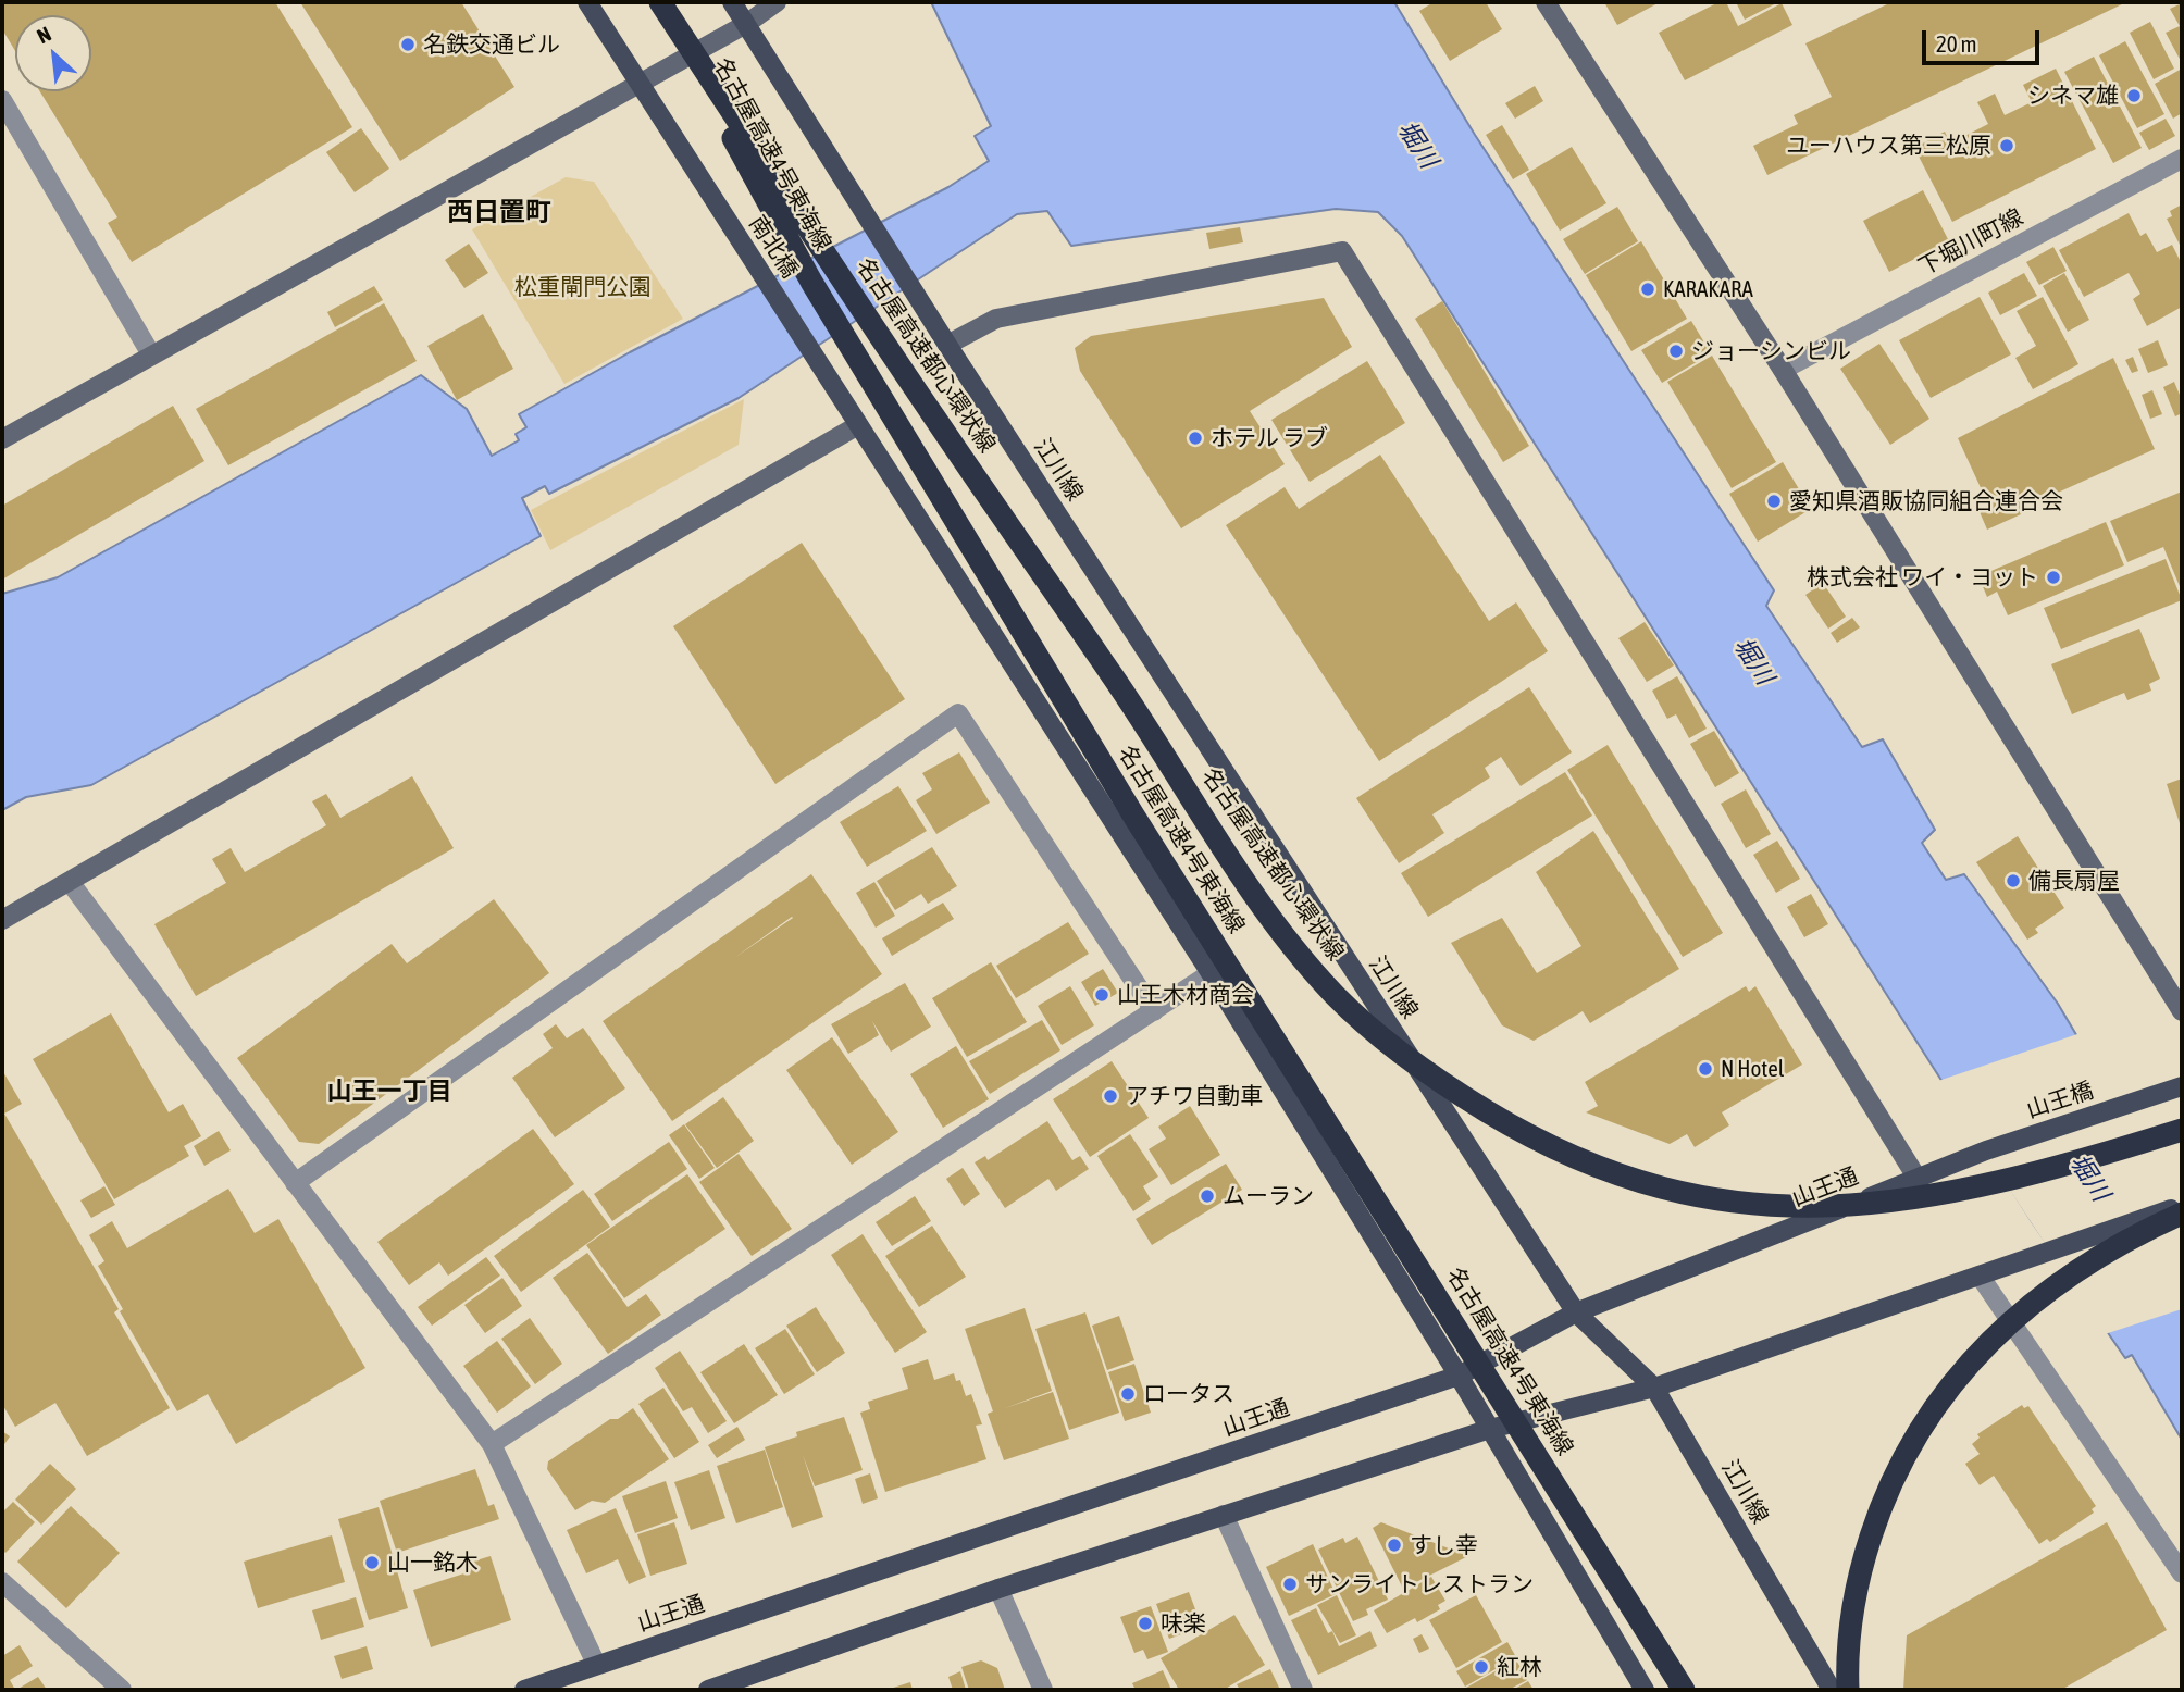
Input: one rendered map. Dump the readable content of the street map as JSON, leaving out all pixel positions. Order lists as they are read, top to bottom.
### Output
{
  "streets": {
    "highway": ["名古屋高速4号東海線", "名古屋高速都心環状線"],
    "main road": [
      "南北橋",
      "江川線",
      "山王橋",
      "山王通"
    ],
    "street": ["下堀川町線"]
  },
  "crossings": [
    ["名古屋高速4号東海線", "名古屋高速都心環状線"],
    ["江川線", "山王通"],
    ["山王橋", "山王通"]
  ],
  "districts": ["西日置町", "山王一丁目"],
  "water": ["堀川"],
  "parks": ["松重閘門公園"],
  "places": [
    "名鉄交通ビル",
    "シネマ雄",
    "ユーハウス第三松原",
    "KARAKARA",
    "ジョーシンビル",
    "ホテル ラブ",
    "愛知県酒販協同組合連合会",
    "株式会社 ワイ・ヨット",
    "備長扇屋",
    "山王木材商会",
    "N Hotel",
    "アチワ自動車",
    "ムーラン",
    "ロータス",
    "すし幸",
    "山一銘木",
    "サンライトレストラン",
    "味楽",
    "紅林"
  ],
  "scale_bar": "20 m",
  "north": "top left"
}
